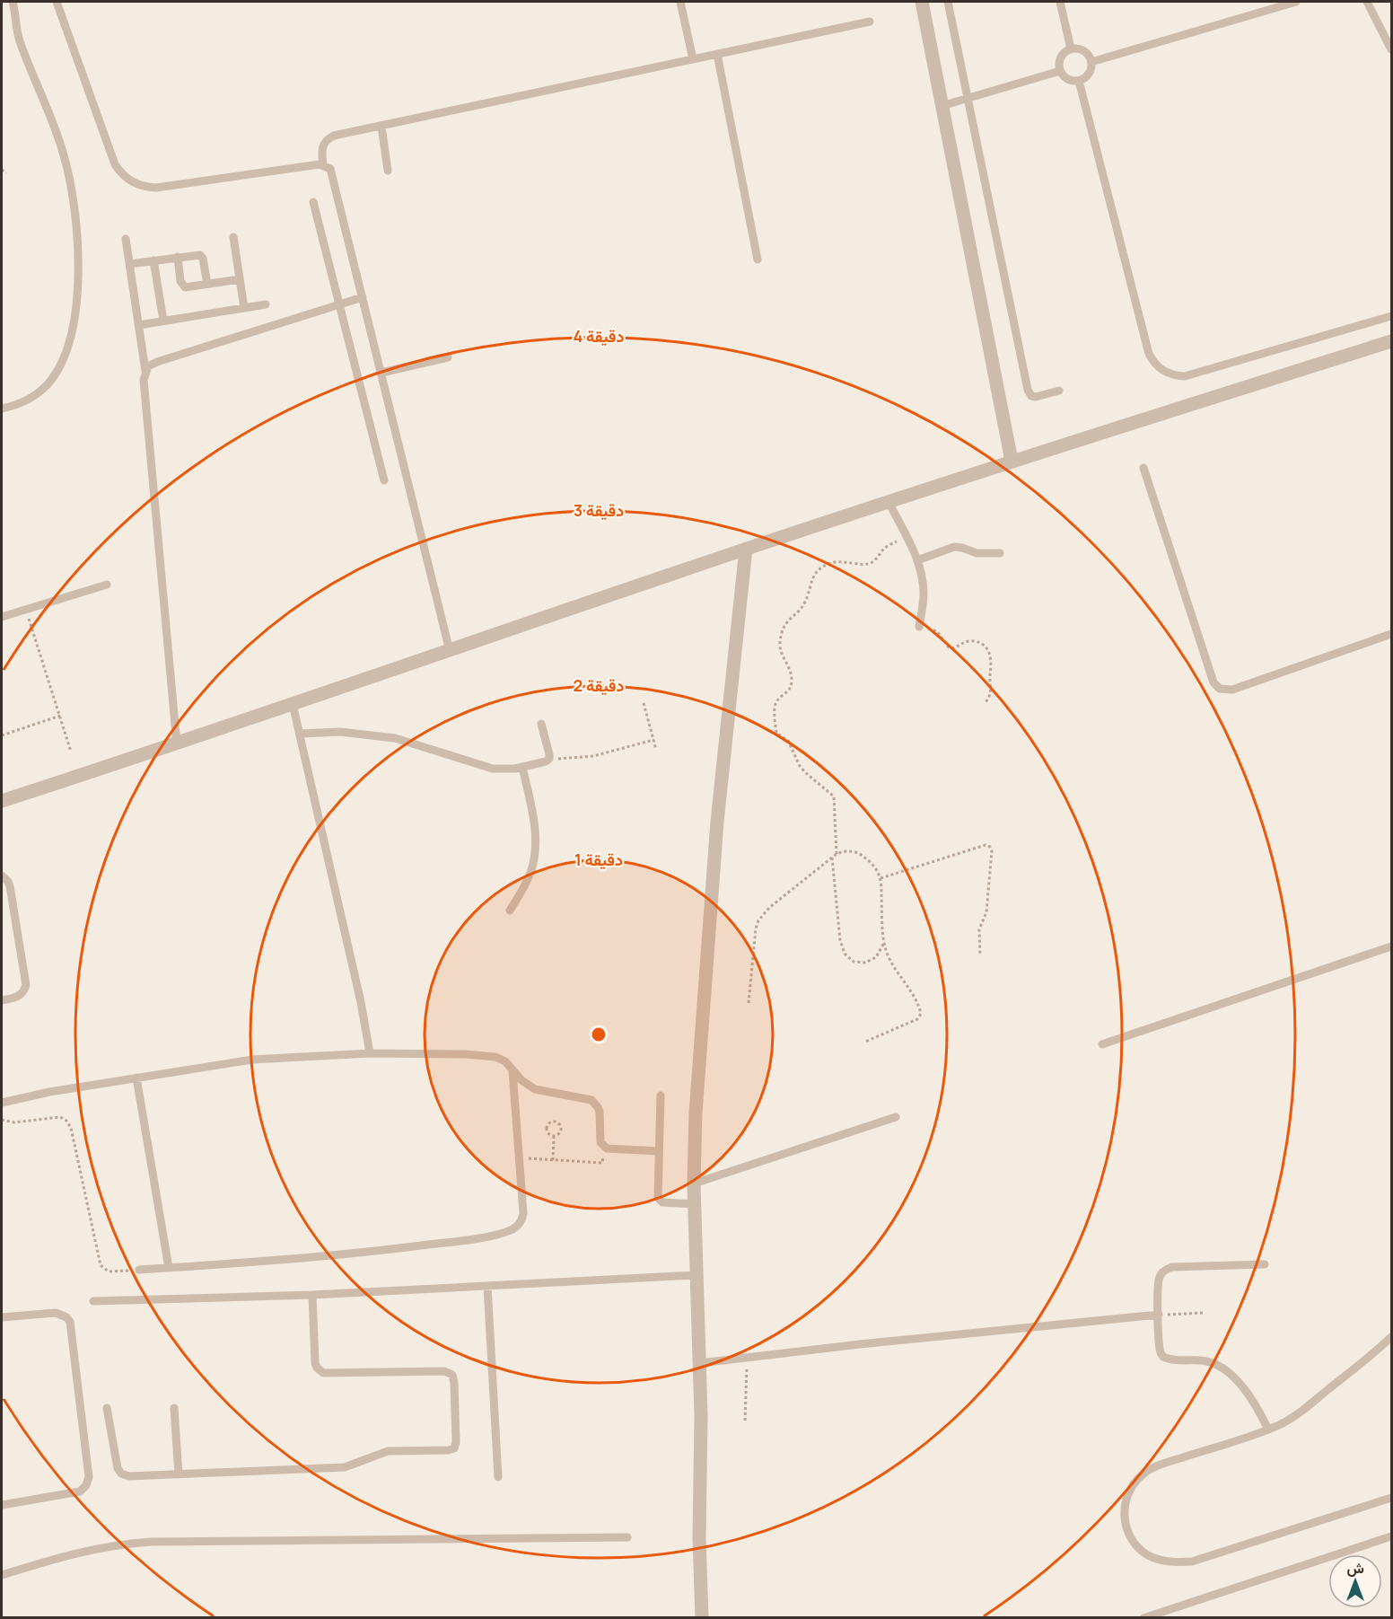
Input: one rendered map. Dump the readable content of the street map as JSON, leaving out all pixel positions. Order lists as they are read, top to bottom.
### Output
{
  "north": "top",
  "rings": [
    "4 دقيقة",
    "3 دقيقة",
    "2 دقيقة",
    "1 دقيقة"
  ]
}
